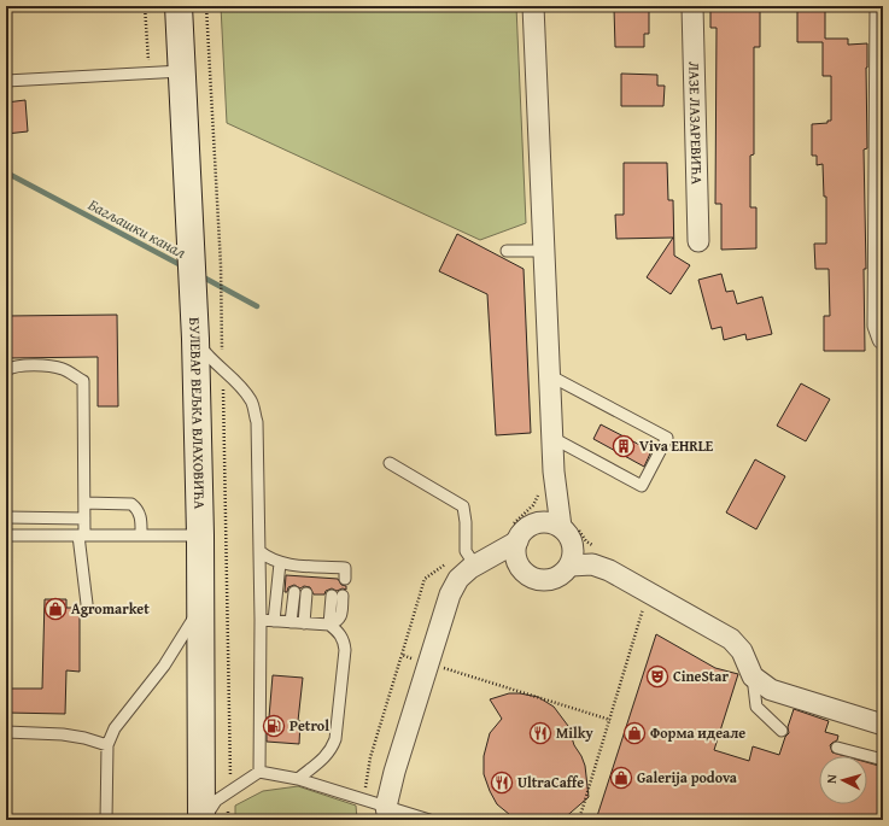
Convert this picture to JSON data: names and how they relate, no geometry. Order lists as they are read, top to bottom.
{
  "streets": {
    "main road": ["БУЛЕВАР ВЕЉКА ВЛАХОВИЋА"],
    "street": ["ЛАЗЕ ЛАЗАРЕВИЋА"]
  },
  "water": ["Багљашки канал"],
  "places": {
    "building": ["Viva EHRLE"],
    "shop": ["Agromarket", "Форма идеале", "Galerija podova"],
    "theatre": ["CineStar"],
    "fuel station": ["Petrol"],
    "restaurant": ["Milky", "UltraCaffe"]
  },
  "north": "left"
}
